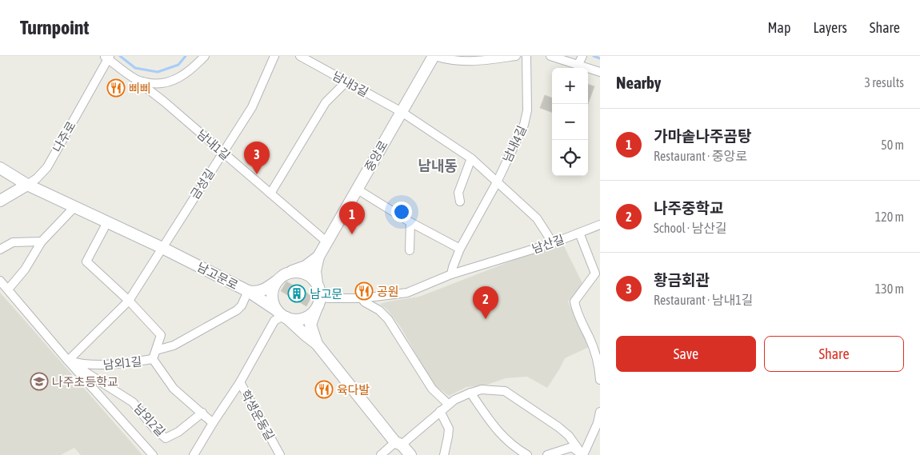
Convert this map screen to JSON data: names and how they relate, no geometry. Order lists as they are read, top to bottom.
{
  "streets": {
    "street": [
      "남내3길",
      "나주로",
      "남내4길",
      "남내1길",
      "중앙로",
      "금성길",
      "남산길",
      "남고문로",
      "남외1길",
      "학생운동길",
      "남외2길"
    ]
  },
  "crossings": [
    ["남내3길", "중앙로"],
    ["나주로", "남내1길"],
    ["나주로", "남고문로"],
    ["남내4길", "남산길"],
    ["남내1길", "중앙로"],
    ["남내1길", "금성길"],
    ["금성길", "남고문로"],
    ["남산길", "학생운동길"],
    ["남고문로", "남외1길"],
    ["남외1길", "남외2길"]
  ],
  "districts": ["남내동"],
  "places": {
    "restaurant": ["삐삐", "공원", "육다발"],
    "building": ["남고문"],
    "school or university": ["나주초등학교"]
  },
  "page": {
    "header": "Turnpoint",
    "nav": ["Map", "Layers", "Share"],
    "heading": ["Nearby", "3 results"],
    "map_buttons": ["+", "−"],
    "list": [
      {
        "mark": "1",
        "name": "가마솥나주곰탕",
        "note": "Restaurant · 중앙로",
        "value": "50 m"
      },
      {
        "mark": "2",
        "name": "나주중학교",
        "note": "School · 남산길",
        "value": "120 m"
      },
      {
        "mark": "3",
        "name": "황금회관",
        "note": "Restaurant · 남내1길",
        "value": "130 m"
      }
    ],
    "pins": ["3", "1", "2"],
    "buttons": ["Save", "Share"]
  }
}
